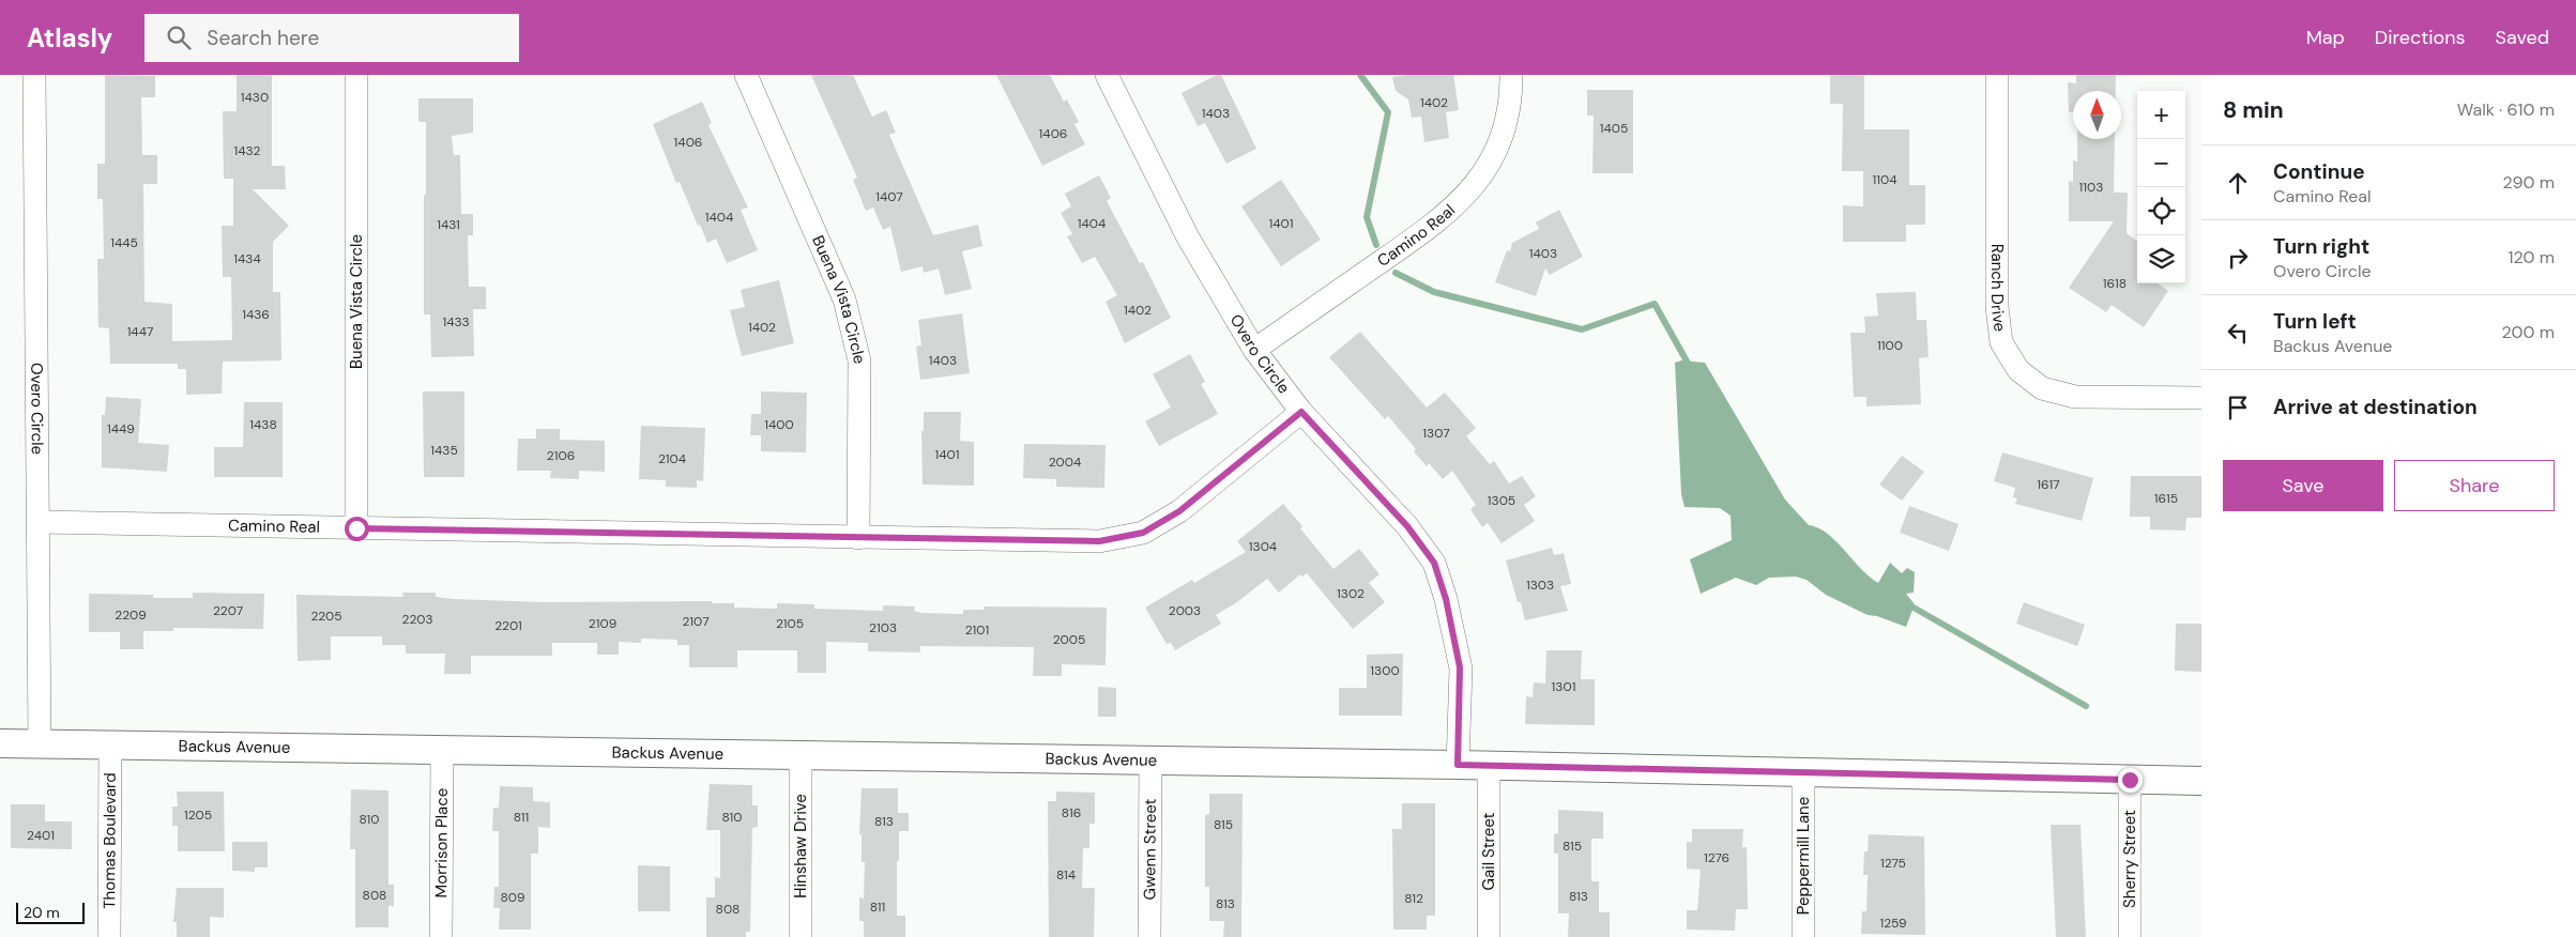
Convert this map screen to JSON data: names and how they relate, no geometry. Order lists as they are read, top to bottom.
{
  "streets": {
    "street": [
      "Camino Real",
      "Ranch Drive",
      "Buena Vista Circle",
      "Overo Circle",
      "Backus Avenue",
      "Thomas Boulevard",
      "Morrison Place",
      "Hinshaw Drive",
      "Gwenn Street",
      "Gail Street",
      "Peppermill Lane",
      "Sherry Street"
    ]
  },
  "crossings": [
    ["Camino Real", "Buena Vista Circle"],
    ["Camino Real", "Overo Circle"],
    ["Overo Circle", "Backus Avenue"],
    ["Backus Avenue", "Thomas Boulevard"],
    ["Backus Avenue", "Morrison Place"],
    ["Backus Avenue", "Hinshaw Drive"],
    ["Backus Avenue", "Gwenn Street"],
    ["Backus Avenue", "Gail Street"],
    ["Backus Avenue", "Peppermill Lane"],
    ["Backus Avenue", "Sherry Street"]
  ],
  "house_numbers": [
    "1430",
    "1402",
    "1403",
    "1405",
    "1406",
    "1406",
    "1432",
    "1104",
    "1103",
    "1407",
    "1404",
    "1404",
    "1401",
    "1431",
    "1445",
    "1403",
    "1434",
    "1618",
    "1402",
    "1436",
    "1433",
    "1402",
    "1447",
    "1100",
    "1403",
    "1438",
    "1400",
    "1449",
    "1307",
    "1435",
    "1401",
    "2106",
    "2104",
    "2004",
    "1617",
    "1615",
    "1305",
    "1304",
    "1303",
    "1302",
    "2207",
    "2003",
    "2209",
    "2205",
    "2203",
    "2107",
    "2109",
    "2105",
    "2201",
    "2103",
    "2101",
    "2005",
    "1300",
    "1301",
    "816",
    "1205",
    "811",
    "810",
    "810",
    "813",
    "815",
    "2401",
    "815",
    "1276",
    "1275",
    "814",
    "808",
    "813",
    "809",
    "812",
    "813",
    "811",
    "808",
    "1259"
  ],
  "scale_bar": "20 m",
  "north": "top",
  "page": {
    "header": "Atlasly",
    "search": "Search here",
    "nav": ["Map", "Directions", "Saved"],
    "heading": ["8 min", "Walk · 610 m"],
    "map_buttons": ["+", "−"],
    "list": [
      ["Continue", "Camino Real", "290 m"],
      ["Turn right", "Overo Circle", "120 m"],
      ["Turn left", "Backus Avenue", "200 m"],
      "Arrive at destination"
    ],
    "buttons": ["Save", "Share"],
    "scale": "20 m"
  }
}
